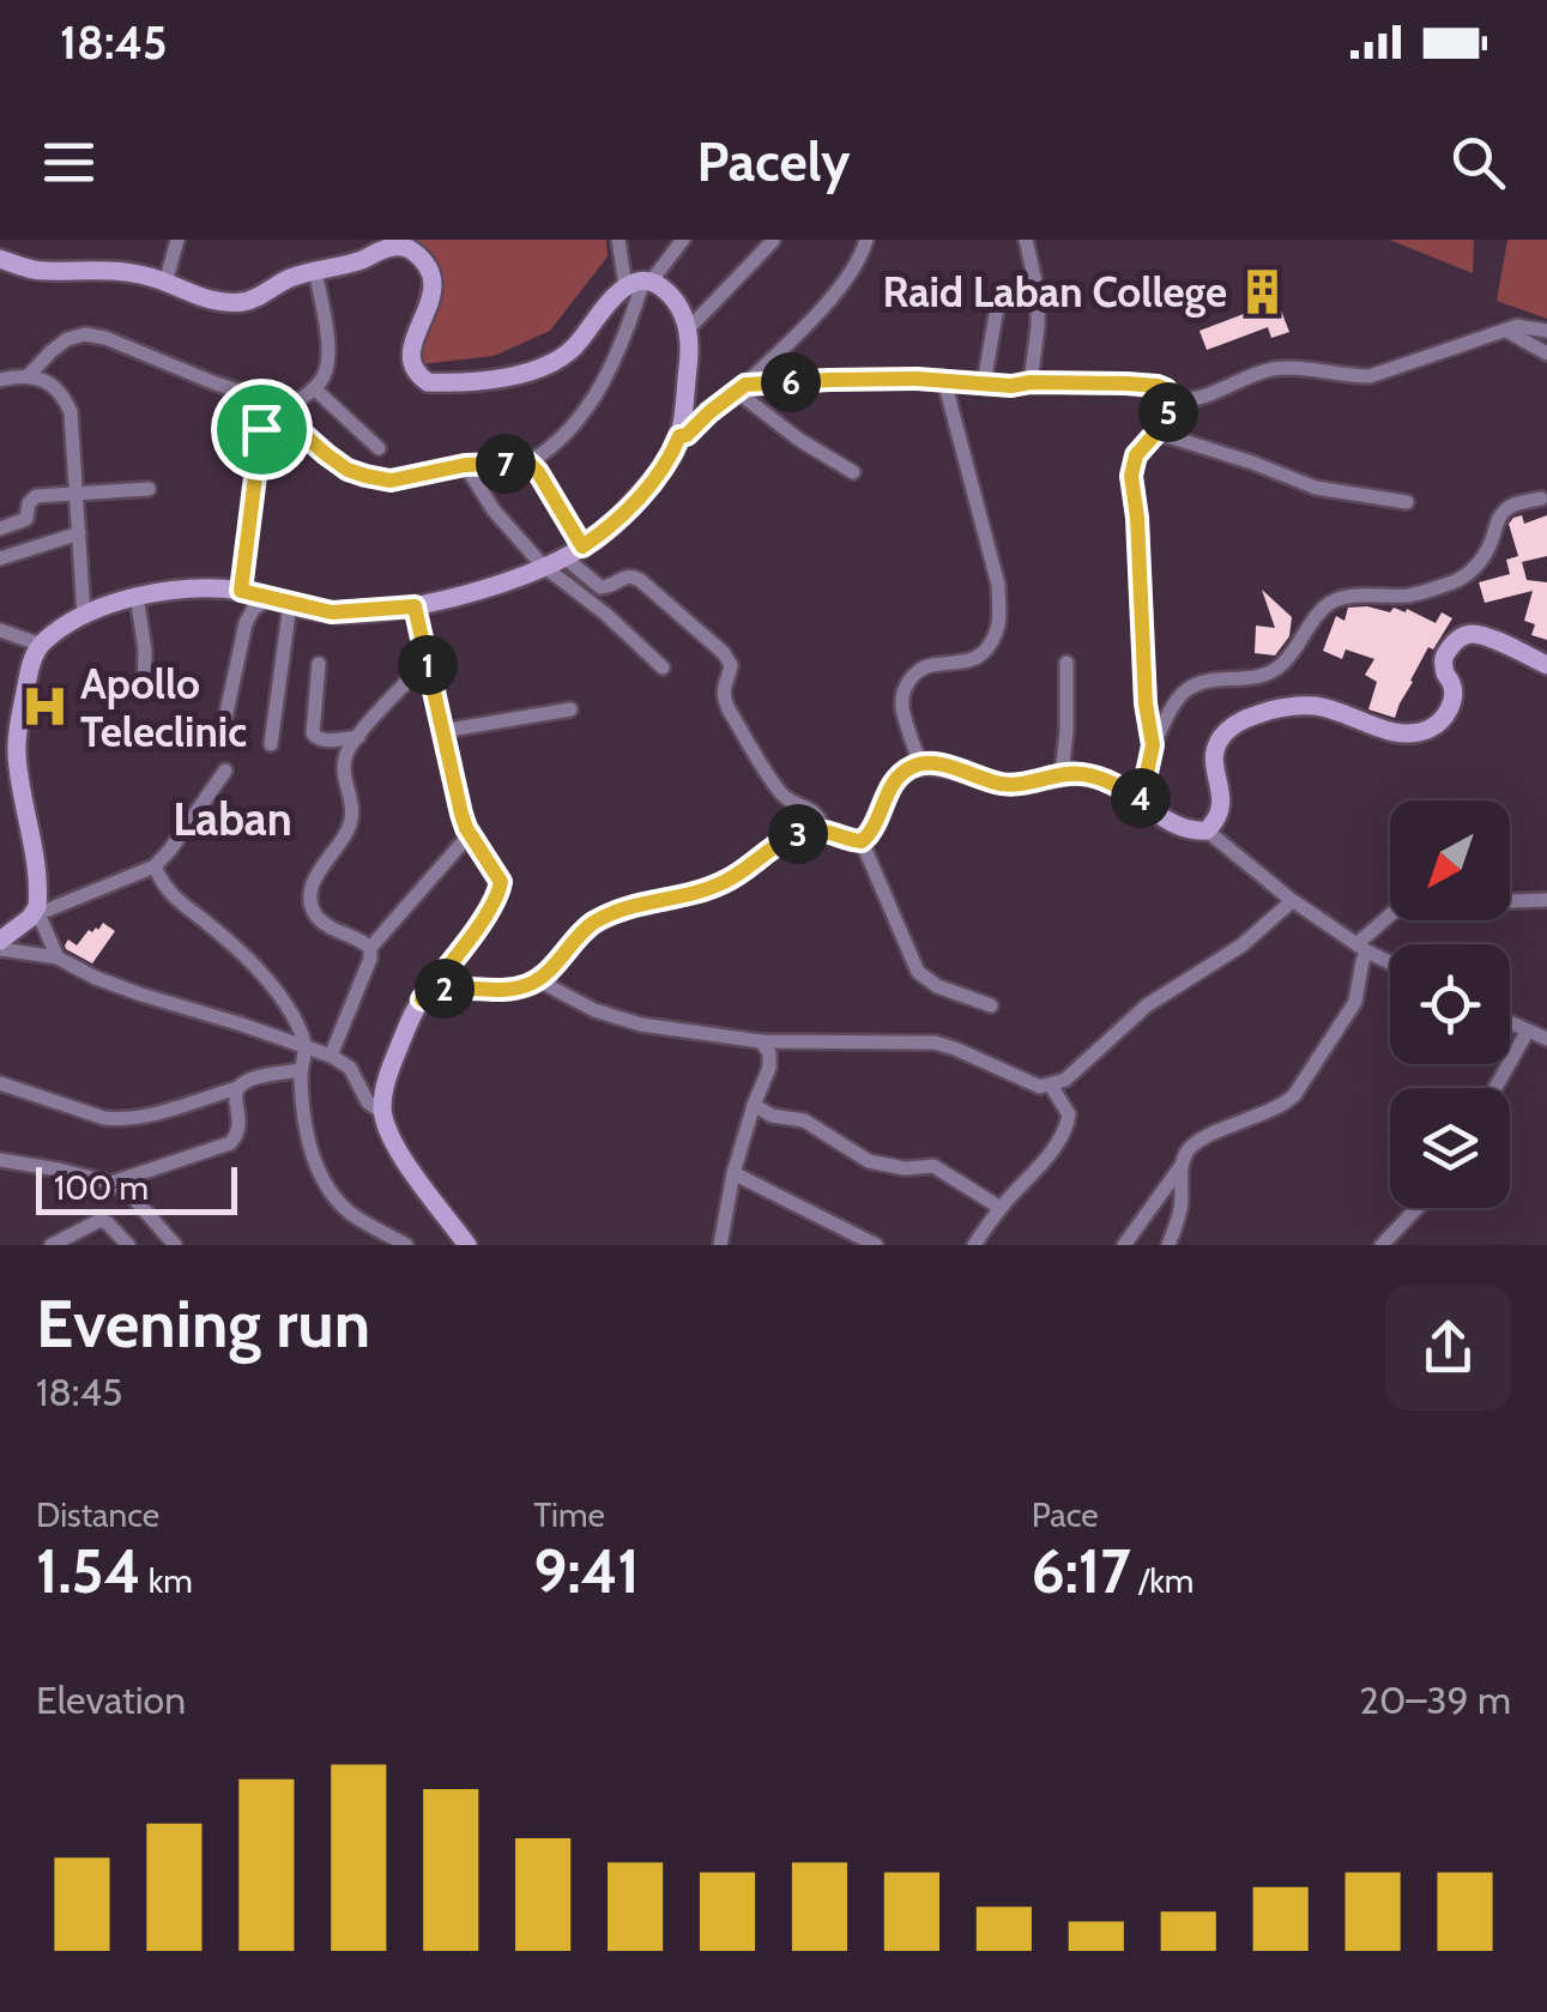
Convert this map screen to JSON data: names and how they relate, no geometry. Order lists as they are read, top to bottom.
{
  "districts": ["Laban"],
  "places": {
    "building": ["Raid Laban College"],
    "hospital": ["Apollo Teleclinic"]
  },
  "scale_bar": "100 m",
  "north": "bottom left",
  "page": {
    "status": "18:45",
    "header": "Pacely",
    "pins": [
      "6",
      "5",
      "7",
      "1",
      "4",
      "3",
      "2"
    ],
    "scale": "100 m",
    "heading": ["Evening run", "18:45"],
    "stats": [
      ["Distance", "1.54 km"],
      ["Time", "9:41"],
      ["Pace", "6:17 /km"]
    ],
    "chart": ["Elevation", "20–39 m"]
  }
}
